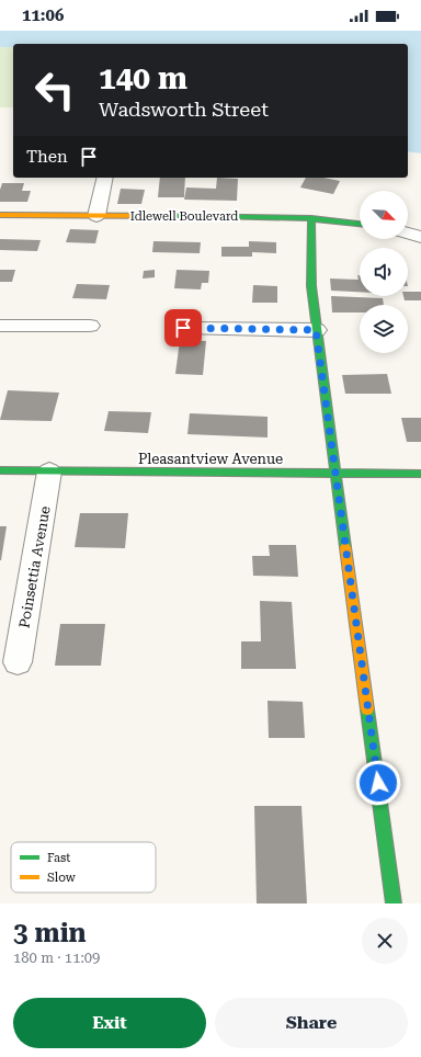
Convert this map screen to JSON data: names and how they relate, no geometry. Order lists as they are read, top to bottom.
{
  "streets": {
    "street": ["Idlewell Boulevard", "Pleasantview Avenue", "Poinsettia Avenue"]
  },
  "crossings": [
    ["Pleasantview Avenue", "Poinsettia Avenue"]
  ],
  "legend": ["Fast", "Slow"],
  "north": "bottom right",
  "page": {
    "status": "11:06",
    "turn": ["140 m", "Wadsworth Street"],
    "then": "Then",
    "heading": ["3 min", "180 m · 11:09"],
    "buttons": ["Exit", "Share"]
  }
}
